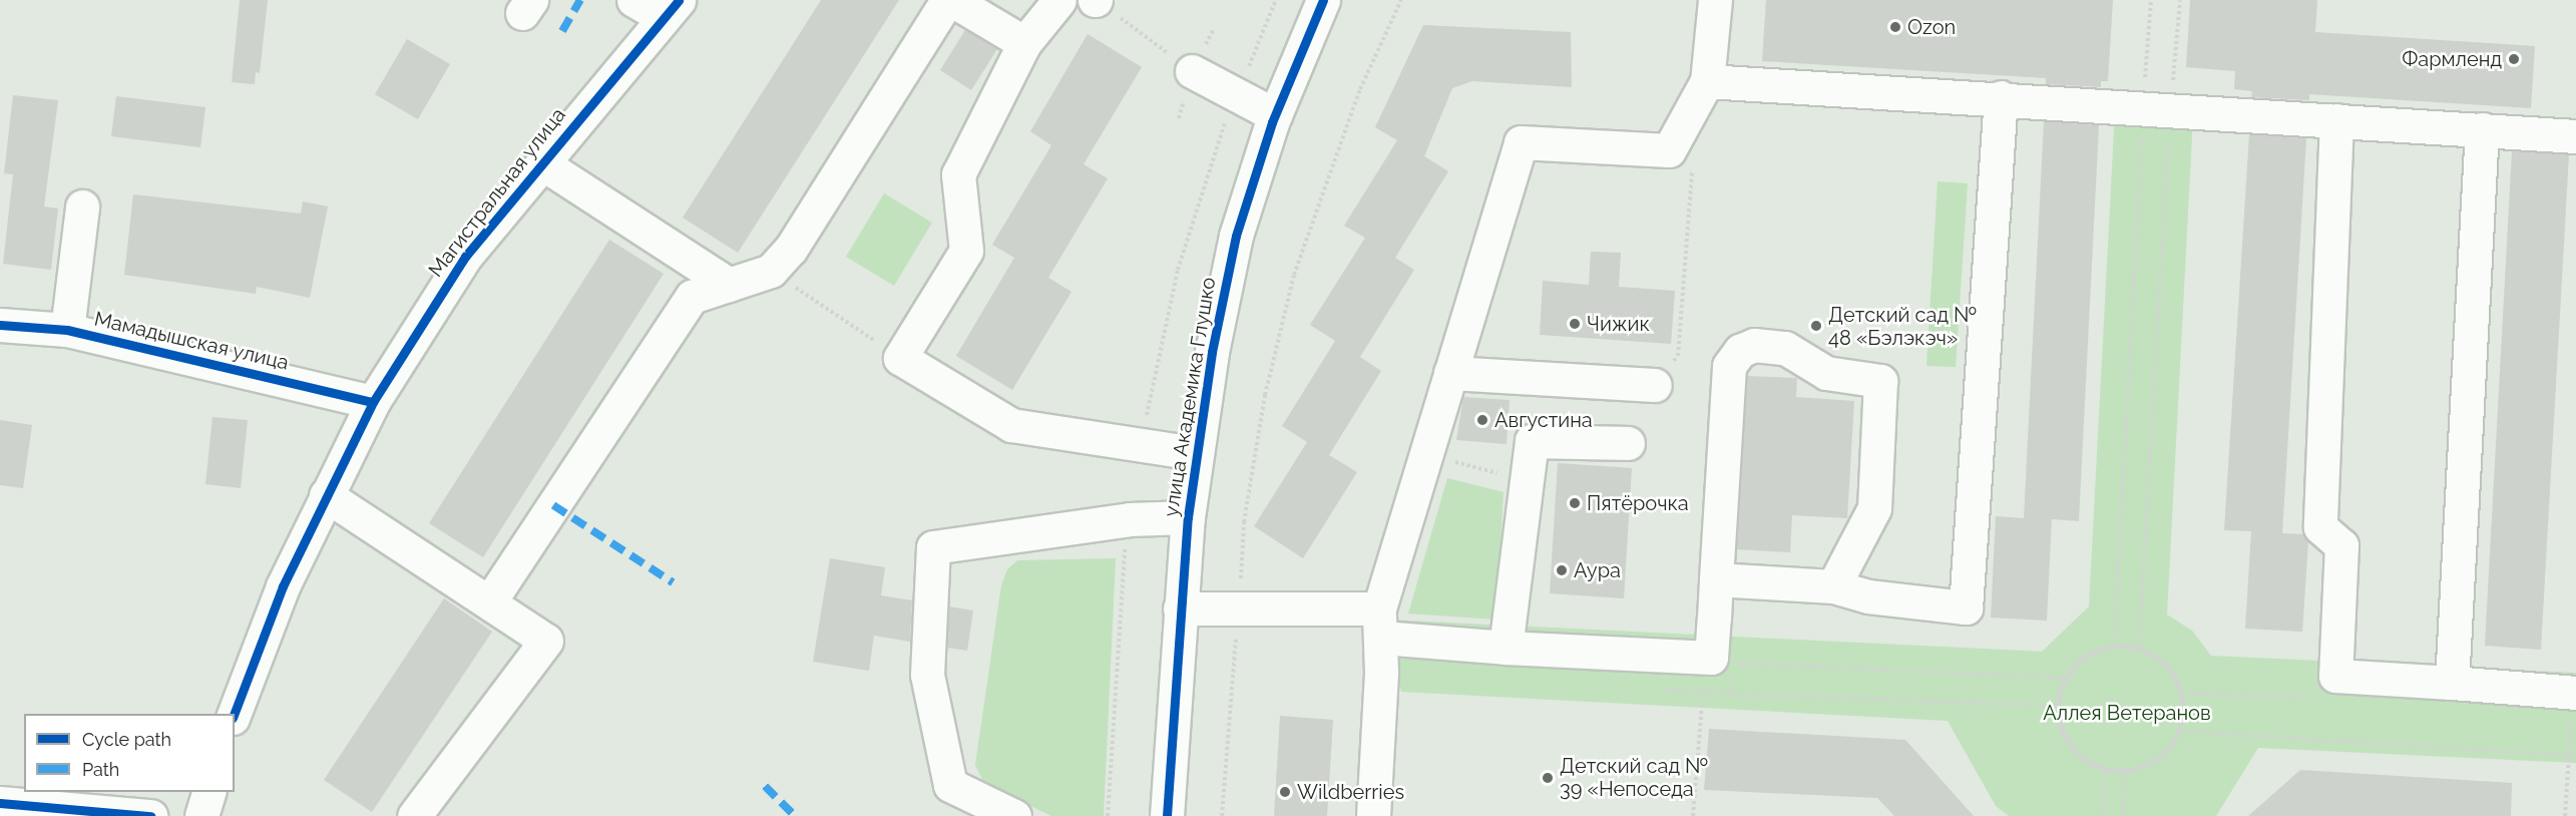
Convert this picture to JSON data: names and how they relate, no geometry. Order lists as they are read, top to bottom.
{
  "streets": {
    "street": ["Магистральная улица", "Мамадышская улица", "улица Академика Глушко"]
  },
  "crossings": [
    ["Магистральная улица", "Мамадышская улица"]
  ],
  "parks": ["Аллея Ветеранов"],
  "places": [
    "Ozon",
    "Фармленд",
    "Чижик",
    "Детский сад № 48 «Бэлэкэч»",
    "Августина",
    "Пятёрочка",
    "Аура",
    "Детский сад № 39 «Непоседа",
    "Wildberries"
  ],
  "legend": ["Cycle path", "Path"]
}
